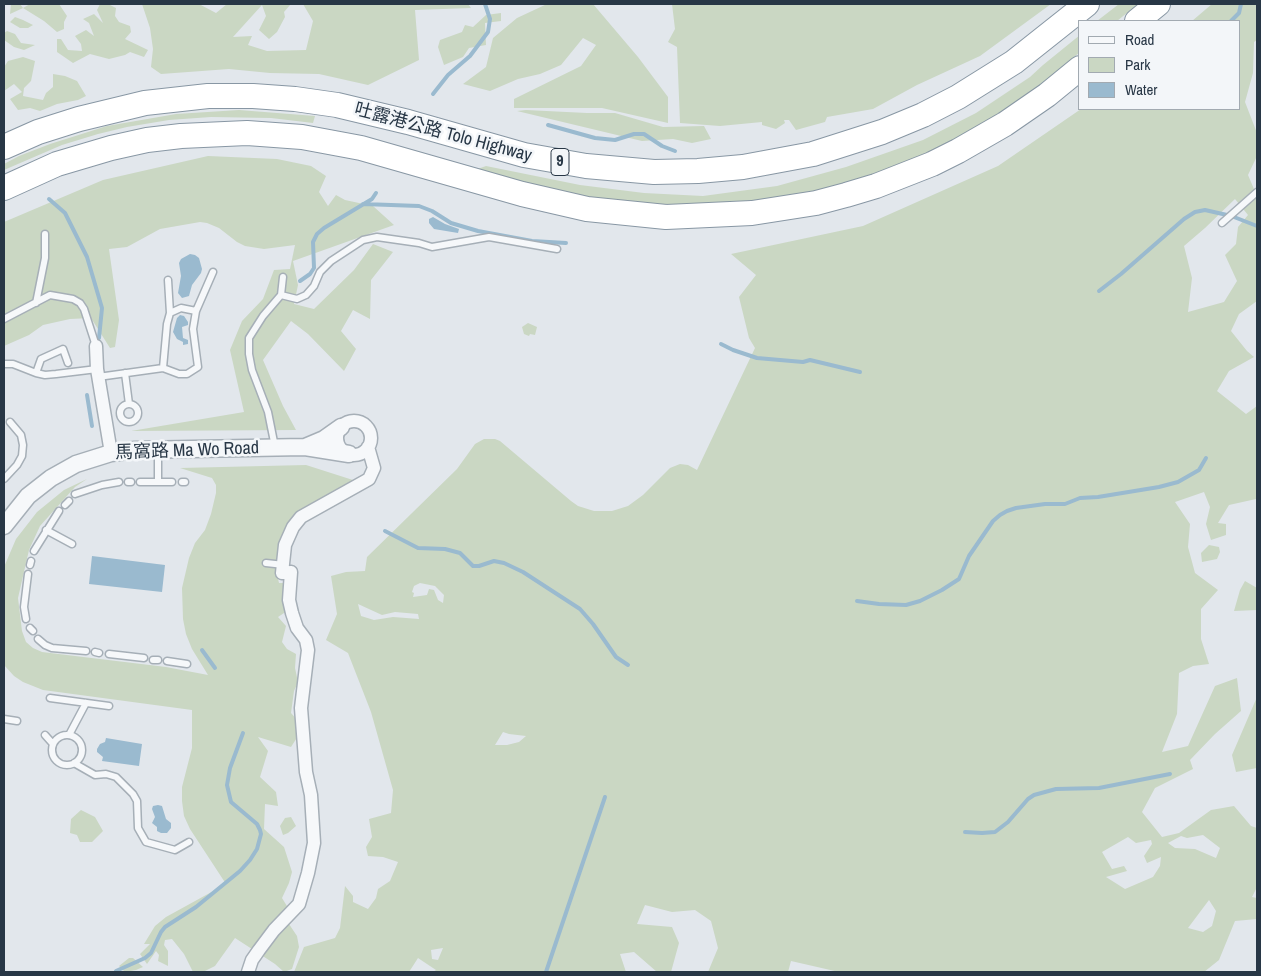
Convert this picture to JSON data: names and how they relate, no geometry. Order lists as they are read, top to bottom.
{
  "streets": {
    "highway": ["吐露港公路 Tolo Highway", "9"],
    "street": ["馬窩路 Ma Wo Road"]
  },
  "legend": ["Road", "Park", "Water"]
}
